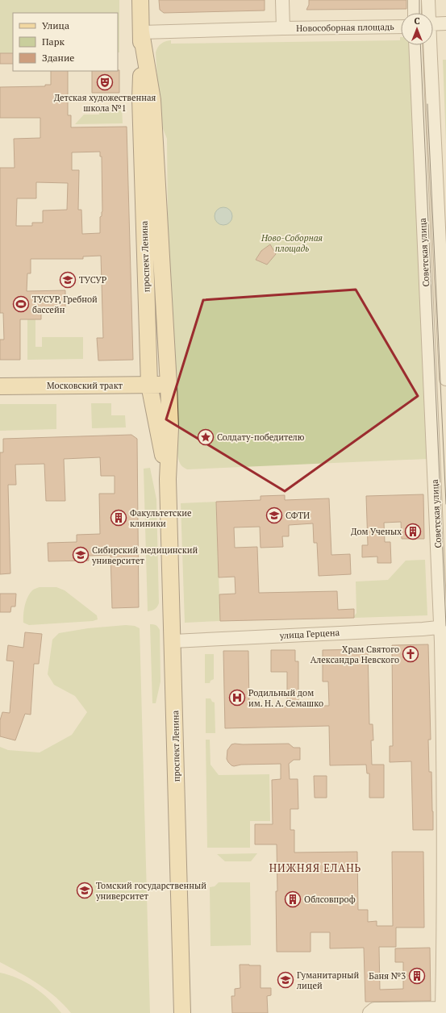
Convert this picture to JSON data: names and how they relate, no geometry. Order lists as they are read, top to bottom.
{
  "streets": {
    "main road": ["проспект Ленина", "Московский тракт"],
    "street": ["Новособорная площадь", "Советская улица", "улица Герцена"]
  },
  "crossings": [
    ["Советская улица", "улица Герцена"],
    ["проспект Ленина", "Московский тракт"],
    ["проспект Ленина", "улица Герцена"]
  ],
  "districts": ["НИЖНЯЯ ЕЛАНЬ"],
  "parks": ["Ново-Соборная площадь"],
  "places": {
    "theatre": ["Детская художественная школа №1"],
    "school or university": [
      "ТУСУР",
      "СФТИ",
      "Сибирский медицинский университет",
      "Томский государственный университет",
      "Гуманитарный лицей"
    ],
    "sports": ["ТУСУР, Гребной бассейн"],
    "place": ["Солдату-победителю"],
    "building": [
      "Факультетские клиники",
      "Дом Ученых",
      "Облсовпроф",
      "Баня №3"
    ],
    "church": ["Храм Святого Александра Невского"],
    "hospital": ["Родильный дом им. Н. А. Семашко"]
  },
  "legend": ["Улица", "Парк", "Здание"],
  "north": "top"
}
